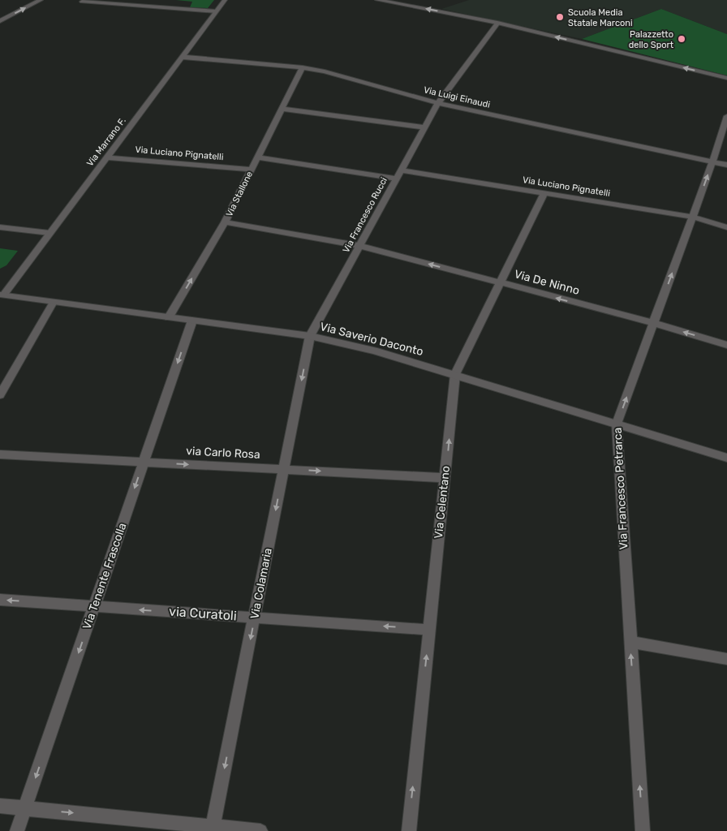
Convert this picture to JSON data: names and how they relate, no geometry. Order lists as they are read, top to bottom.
{
  "streets": {
    "street": [
      "Via Luigi Einaudi",
      "Via Marrano F.",
      "Via Luciano Pignatelli",
      "Via Stallone",
      "Via Francesco Rucci",
      "Via De Ninno",
      "Via Saverio Daconto",
      "via Carlo Rosa",
      "Via Francesco Petrarca",
      "Via Celentano",
      "Via Tenente Frascolla",
      "Via Colamaria",
      "via Curatoli"
    ]
  },
  "crossings": [
    ["Via Luigi Einaudi", "Via Marrano F."],
    ["Via Luigi Einaudi", "Via Stallone"],
    ["Via Luigi Einaudi", "Via Francesco Rucci"],
    ["Via Luigi Einaudi", "Via Francesco Petrarca"],
    ["Via Marrano F.", "Via Luciano Pignatelli"],
    ["Via Marrano F.", "Via Saverio Daconto"],
    ["Via Luciano Pignatelli", "Via Stallone"],
    ["Via Luciano Pignatelli", "Via Francesco Rucci"],
    ["Via Luciano Pignatelli", "Via Francesco Petrarca"],
    ["Via Luciano Pignatelli", "Via Celentano"],
    ["Via Stallone", "Via De Ninno"],
    ["Via Stallone", "Via Saverio Daconto"],
    ["Via Francesco Rucci", "Via De Ninno"],
    ["Via Francesco Rucci", "Via Saverio Daconto"],
    ["Via Francesco Rucci", "Via Colamaria"],
    ["Via De Ninno", "Via Francesco Petrarca"],
    ["Via De Ninno", "Via Celentano"],
    ["Via Saverio Daconto", "Via Francesco Petrarca"],
    ["Via Saverio Daconto", "Via Celentano"],
    ["Via Saverio Daconto", "Via Tenente Frascolla"],
    ["Via Saverio Daconto", "Via Colamaria"],
    ["via Carlo Rosa", "Via Celentano"],
    ["via Carlo Rosa", "Via Tenente Frascolla"],
    ["via Carlo Rosa", "Via Colamaria"],
    ["Via Celentano", "via Curatoli"],
    ["Via Tenente Frascolla", "via Curatoli"],
    ["Via Colamaria", "via Curatoli"]
  ],
  "one_way": [
    "Via Stallone",
    "Via De Ninno",
    "via Carlo Rosa",
    "Via Francesco Petrarca",
    "Via Celentano",
    "Via Tenente Frascolla",
    "Via Colamaria",
    "via Curatoli"
  ],
  "places": ["Scuola Media Statale Marconi", "Palazzetto dello Sport"]
}
